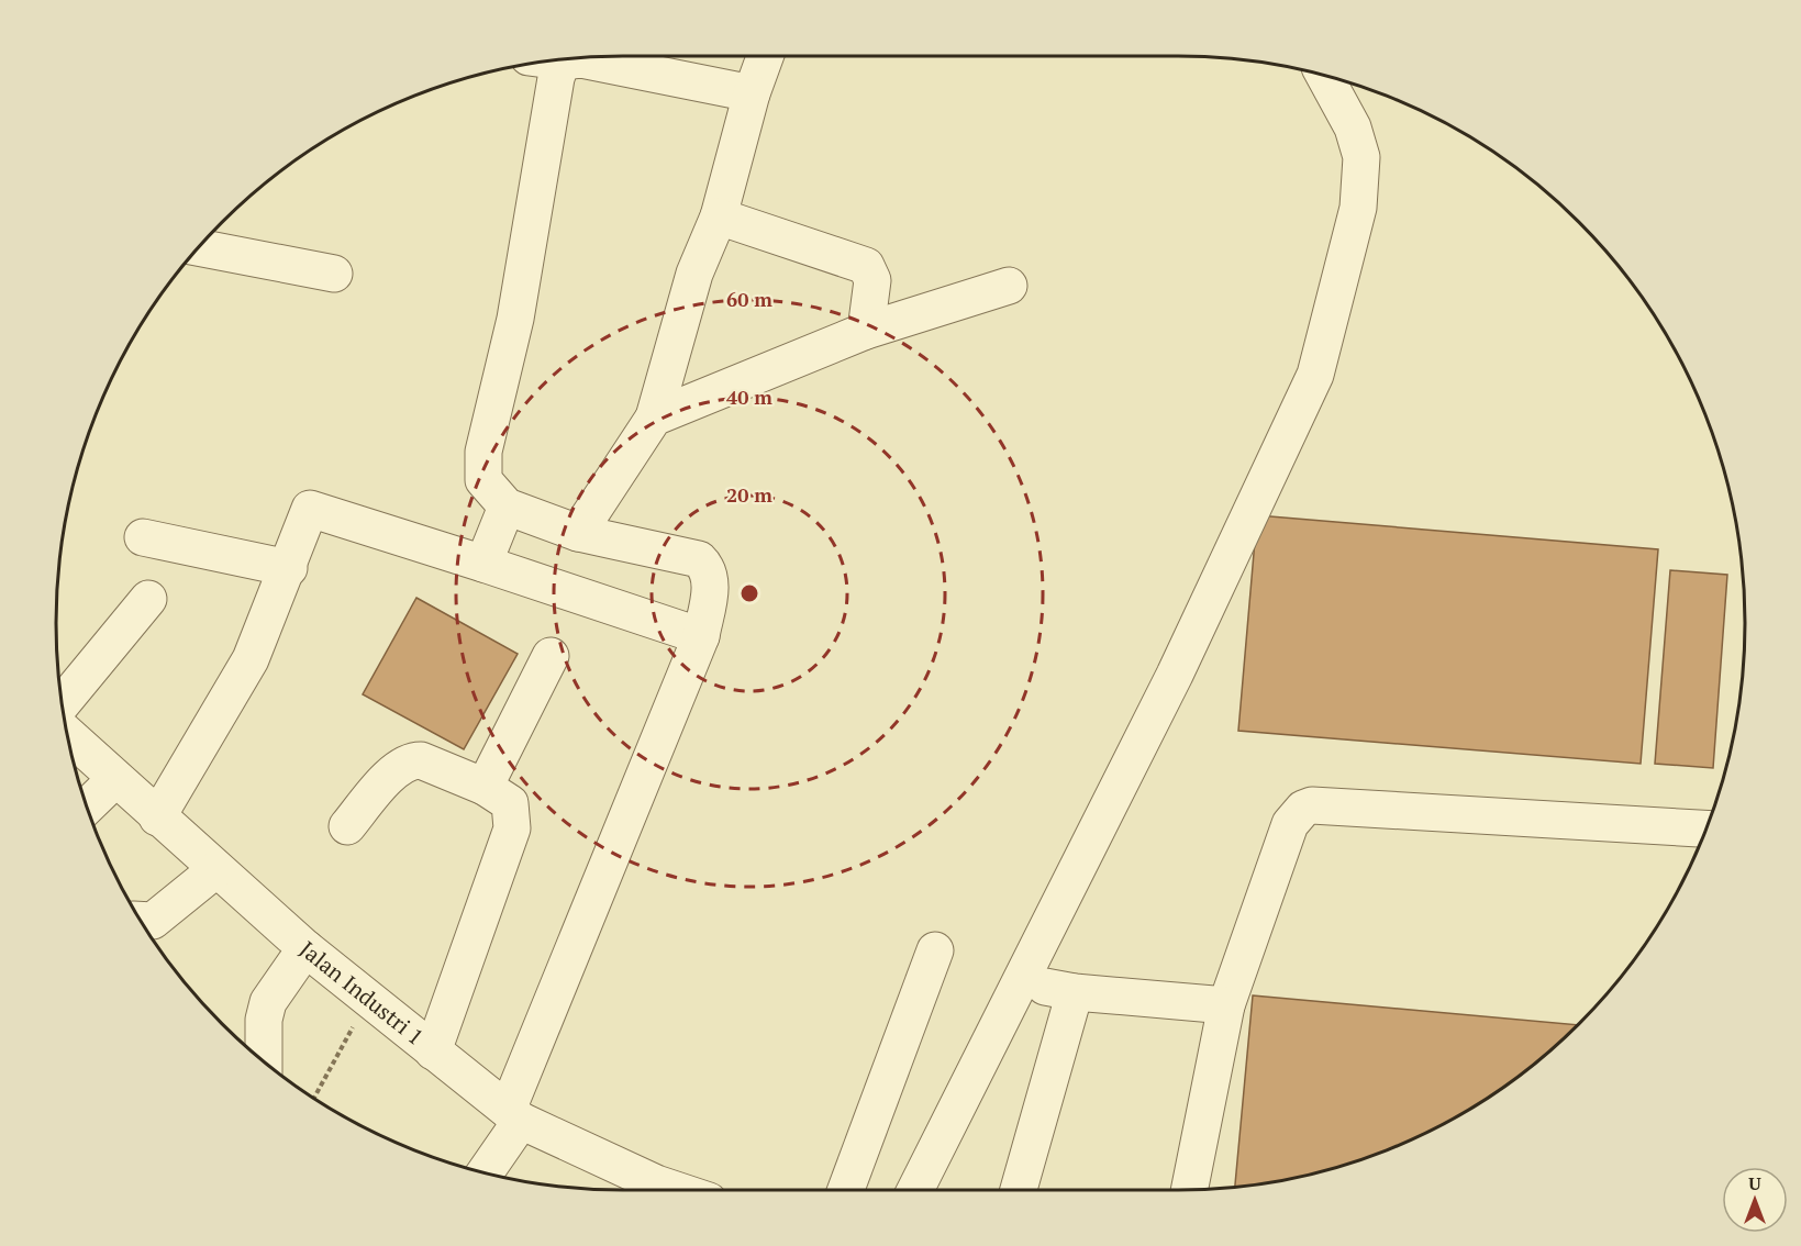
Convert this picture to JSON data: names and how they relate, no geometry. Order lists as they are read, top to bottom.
{
  "streets": {
    "street": ["Jalan Industri 1"]
  },
  "north": "top",
  "rings": ["60 m", "40 m", "20 m"]
}
